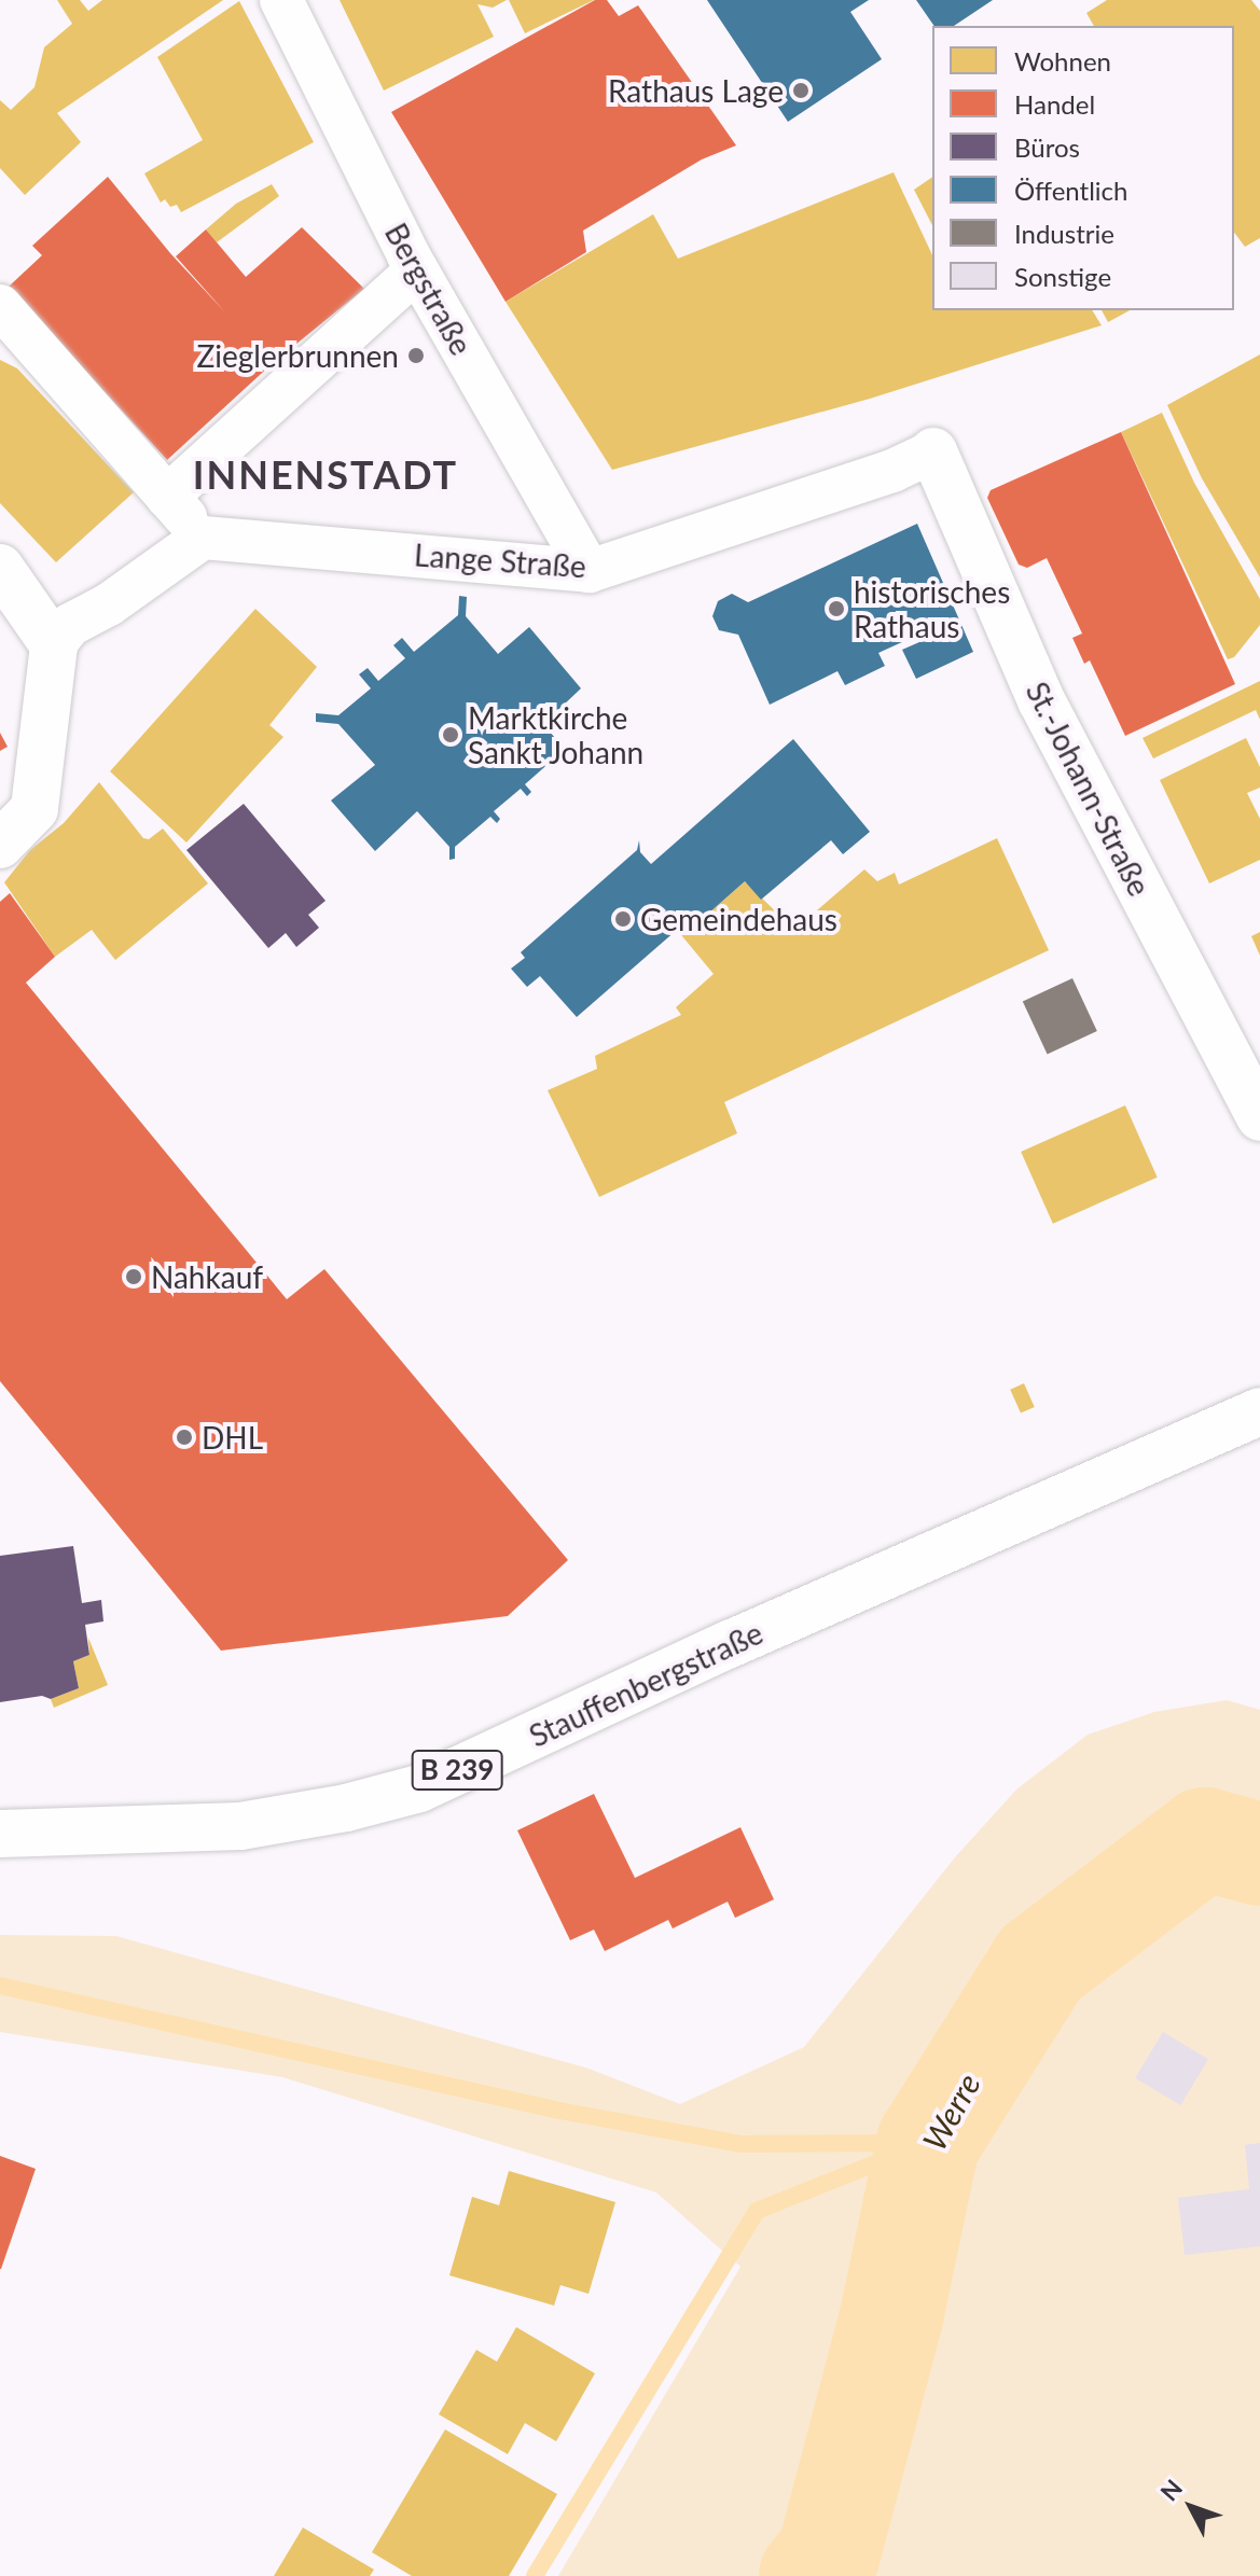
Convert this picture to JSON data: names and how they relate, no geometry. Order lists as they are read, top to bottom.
{
  "streets": {
    "main road": ["St.-Johann-Straße", "Stauffenbergstraße", "B 239"],
    "street": ["Bergstraße", "Lange Straße"]
  },
  "crossings": [
    ["Bergstraße", "Lange Straße"],
    ["Lange Straße", "St.-Johann-Straße"]
  ],
  "districts": ["INNENSTADT"],
  "water": ["Werre"],
  "places": [
    "Rathaus Lage",
    "Zieglerbrunnen",
    "historisches Rathaus",
    "Marktkirche Sankt Johann",
    "Gemeindehaus",
    "Nahkauf",
    "DHL"
  ],
  "legend": [
    "Wohnen",
    "Handel",
    "Büros",
    "Öffentlich",
    "Industrie",
    "Sonstige"
  ],
  "north": "top left"
}
